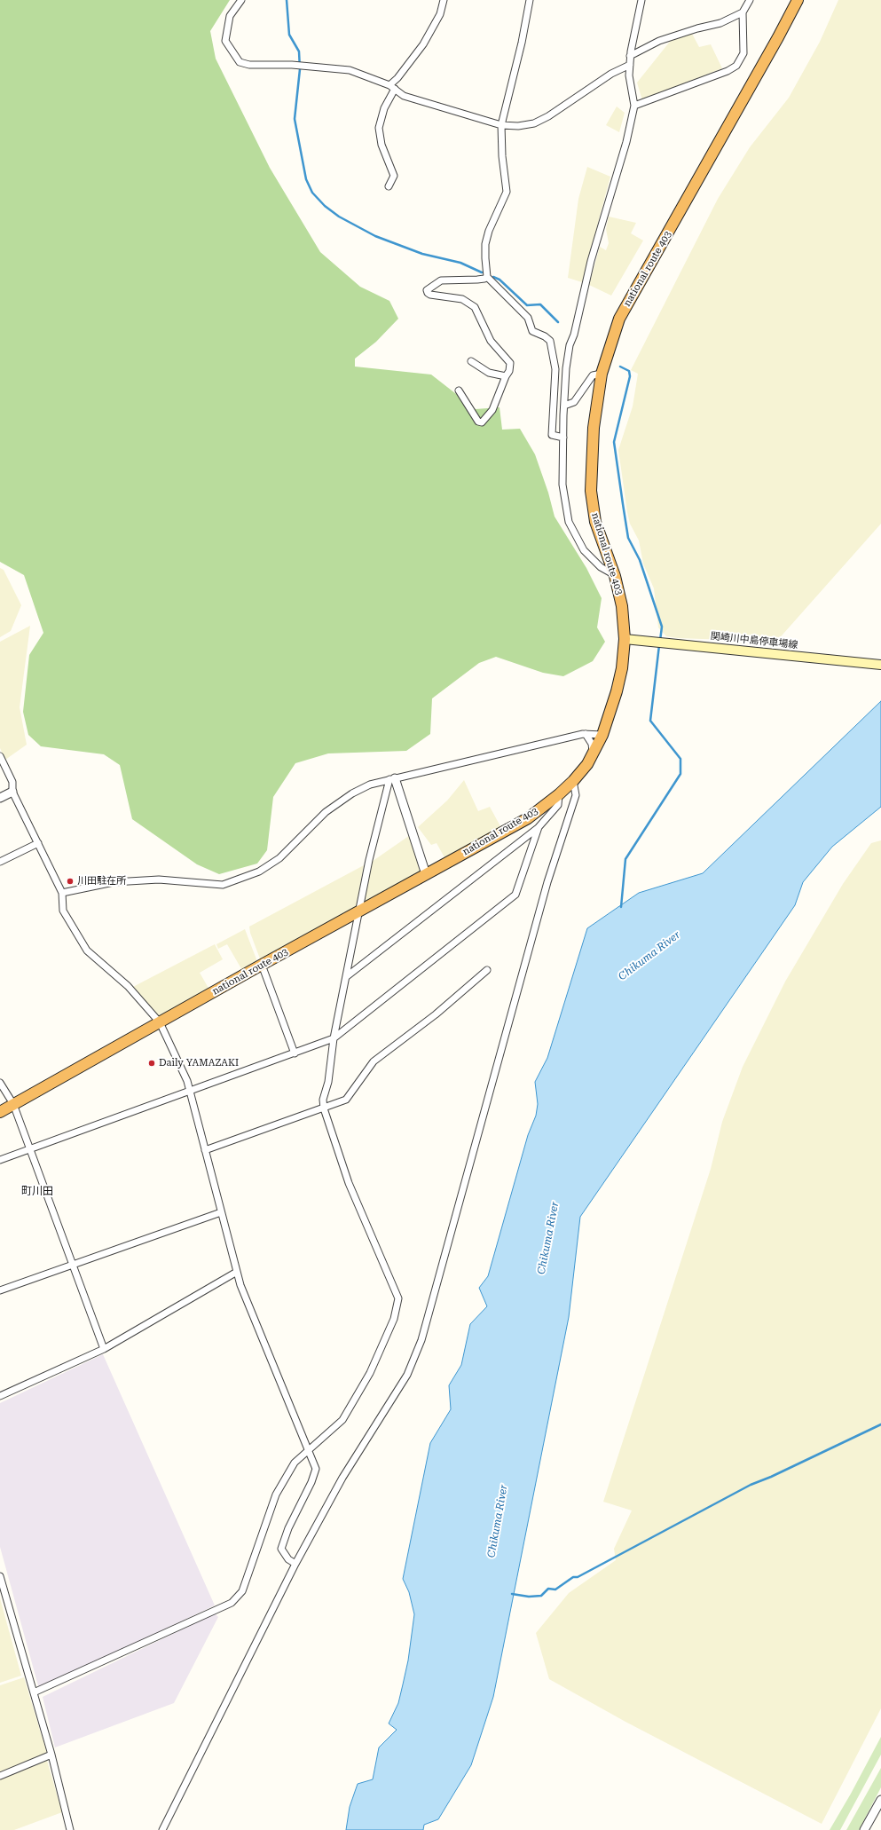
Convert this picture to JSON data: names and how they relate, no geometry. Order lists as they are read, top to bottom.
{
  "streets": {
    "highway": ["national route 403"],
    "main road": ["関崎川中島停車場線"]
  },
  "crossings": [
    ["national route 403", "関崎川中島停車場線"]
  ],
  "districts": ["町川田"],
  "water": ["Chikuma River"],
  "places": ["川田駐在所", "Daily YAMAZAKI"]
}
